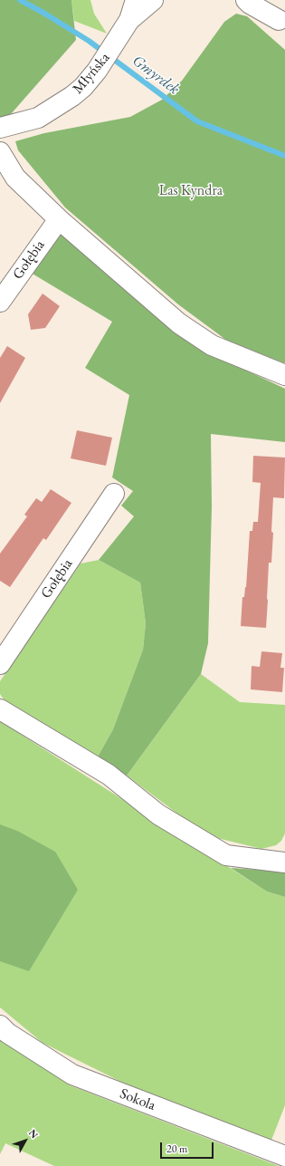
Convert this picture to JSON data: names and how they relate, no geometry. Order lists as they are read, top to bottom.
{
  "streets": {
    "street": ["Młyńska", "Gołębia", "Sokola"]
  },
  "water": ["Gmyrdek"],
  "parks": ["Las Kyndra"],
  "scale_bar": "20 m",
  "north": "top right"
}
